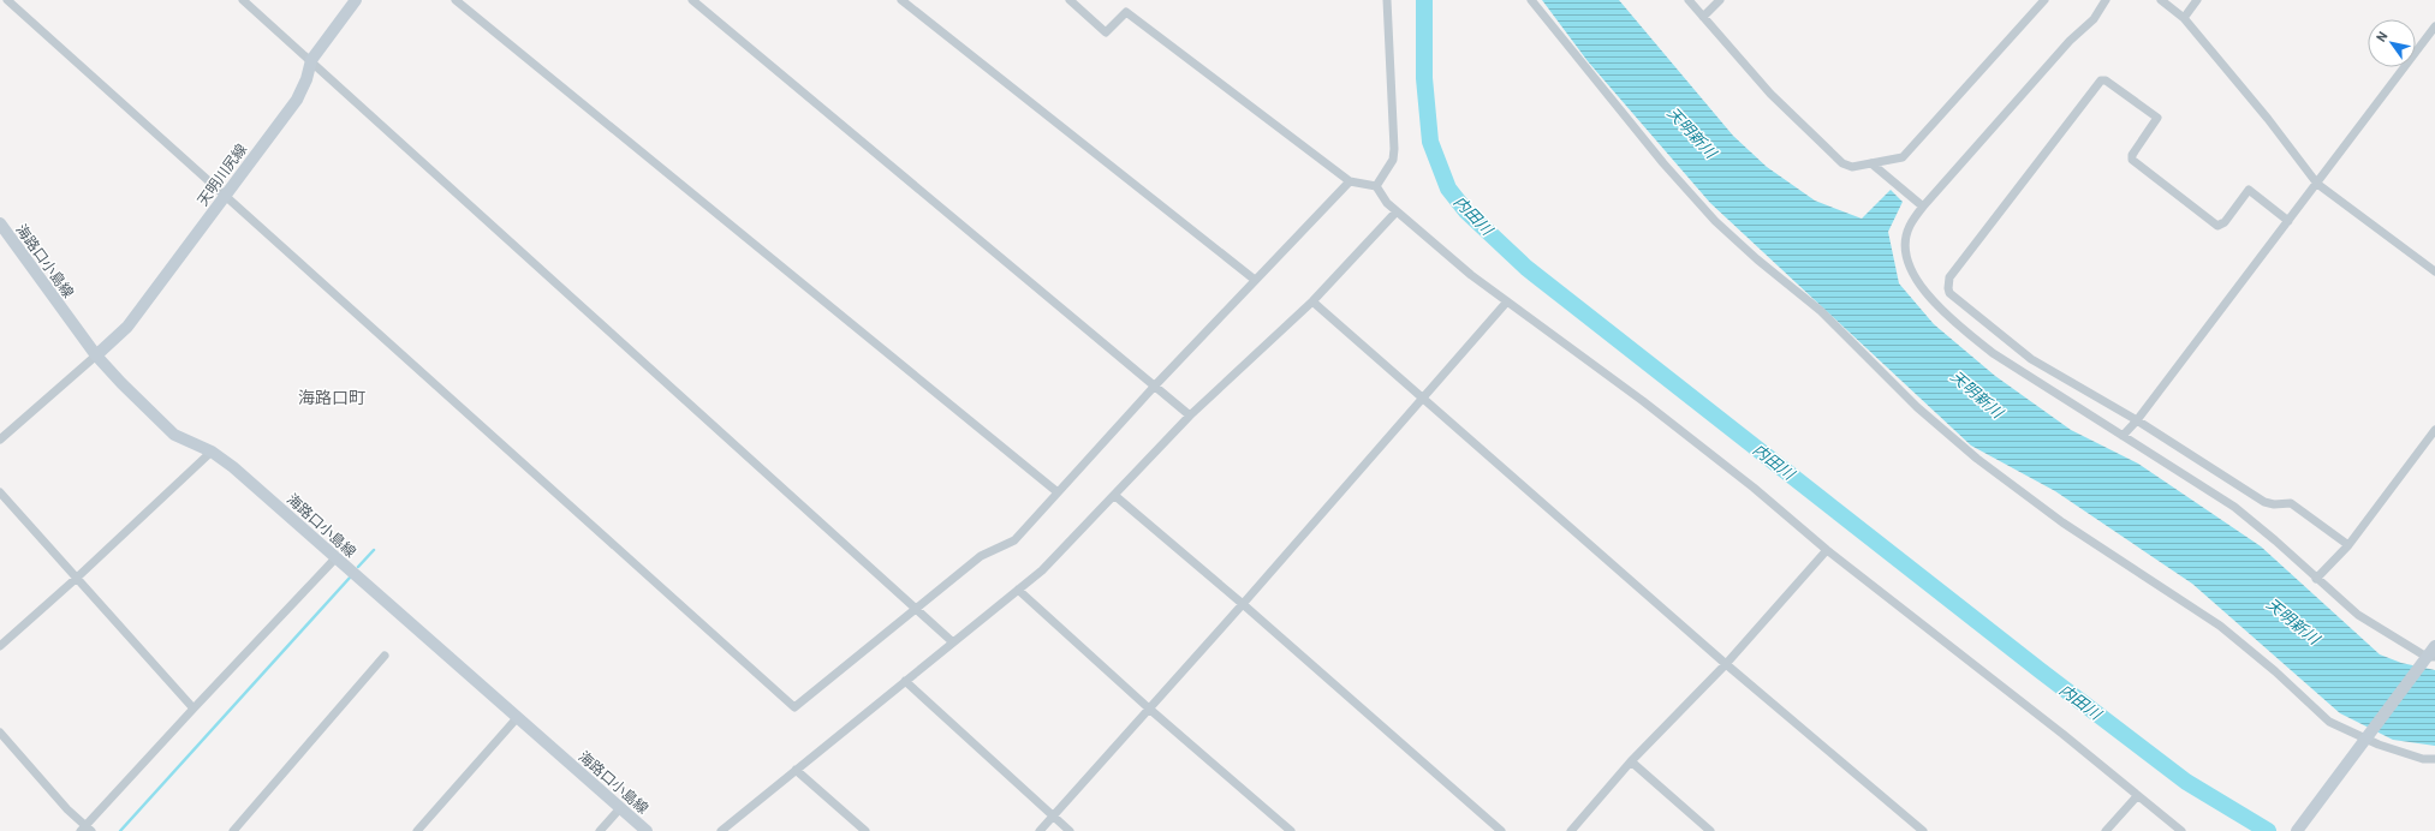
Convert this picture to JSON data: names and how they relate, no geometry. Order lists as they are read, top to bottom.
{
  "streets": {
    "main road": ["天明川尻線", "海路口小島線"]
  },
  "crossings": [
    ["天明川尻線", "海路口小島線"]
  ],
  "districts": ["海路口町"],
  "water": ["天明新川", "内田川"],
  "north": "top left"
}
